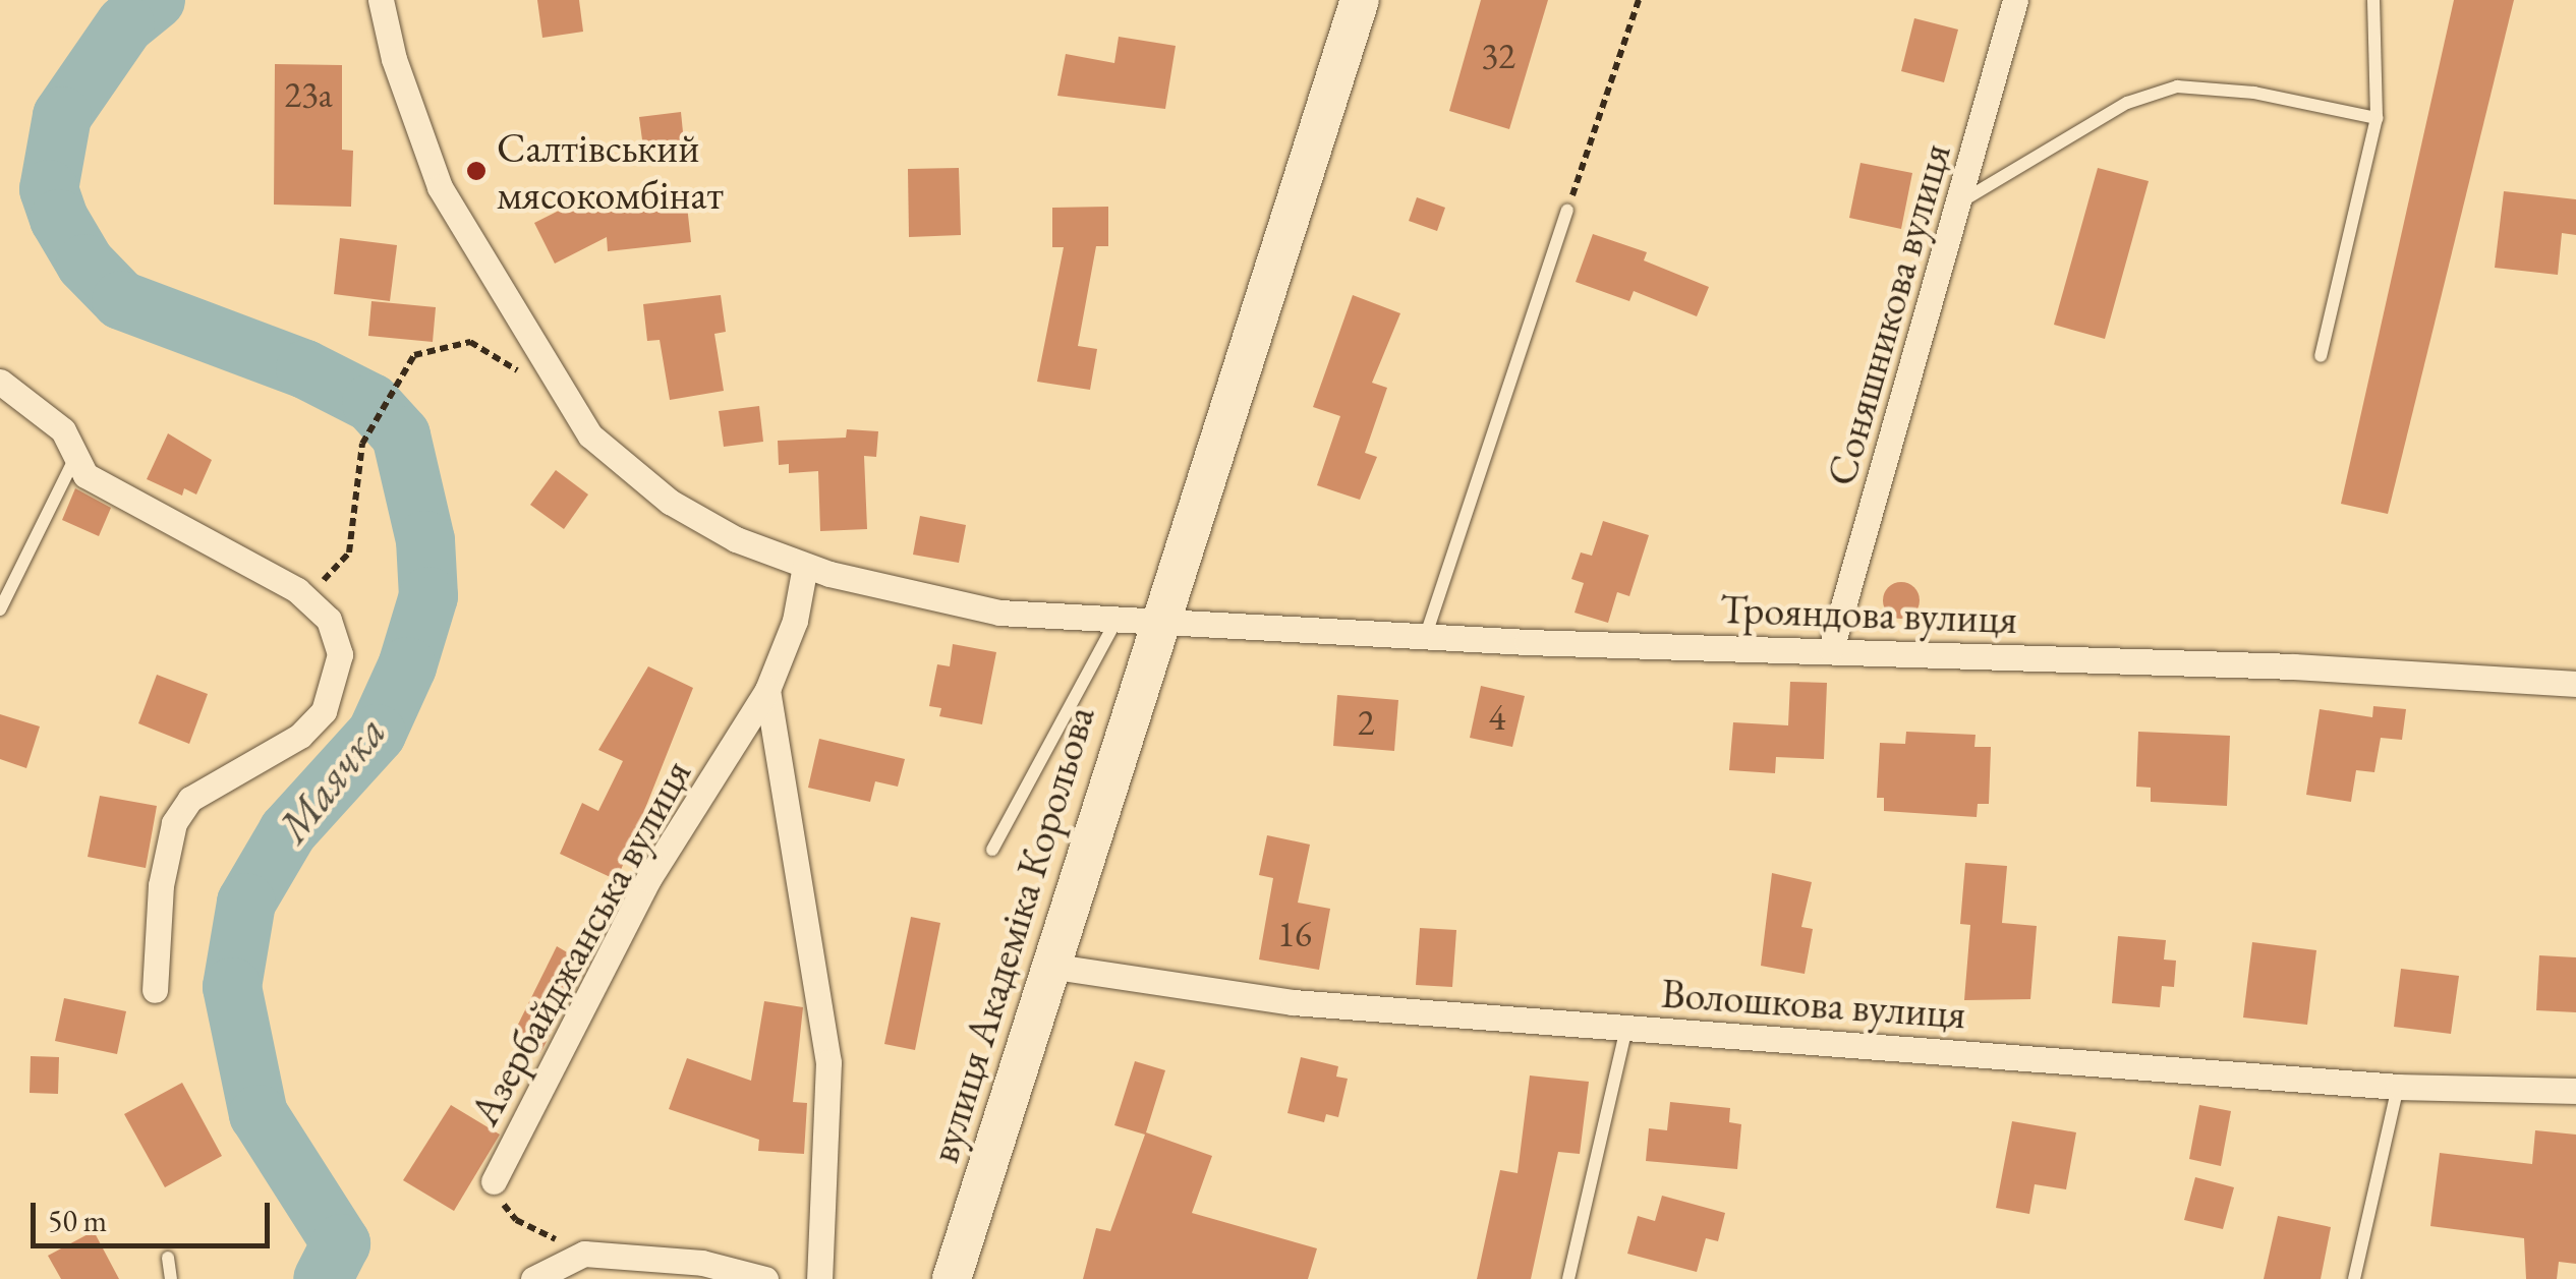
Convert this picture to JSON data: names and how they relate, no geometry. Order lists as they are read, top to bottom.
{
  "streets": {
    "main road": ["вулиця Академіка Корольова"],
    "street": [
      "Соняшникова вулиця",
      "Трояндова вулиця",
      "Азербайджанська вулиця",
      "Волошкова вулиця"
    ]
  },
  "crossings": [
    ["Соняшникова вулиця", "Трояндова вулиця"],
    ["Трояндова вулиця", "вулиця Академіка Корольова"],
    ["вулиця Академіка Корольова", "Волошкова вулиця"]
  ],
  "water": ["Маячка"],
  "places": ["Салтівський мясокомбінат"],
  "house_numbers": [
    "32",
    "23а",
    "4",
    "2",
    "16"
  ],
  "scale_bar": "50 m"
}
